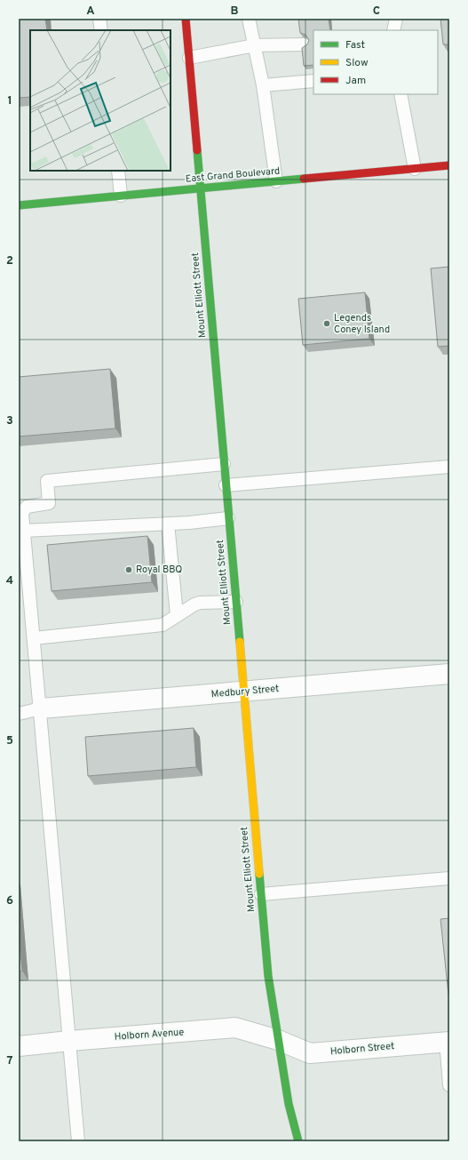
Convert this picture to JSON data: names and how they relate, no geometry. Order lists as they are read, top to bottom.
{
  "streets": {
    "main road": ["East Grand Boulevard", "Mount Elliott Street"],
    "street": ["Medbury Street", "Holborn Avenue", "Holborn Street"]
  },
  "crossings": [
    ["East Grand Boulevard", "Mount Elliott Street"],
    ["Mount Elliott Street", "Medbury Street"],
    ["Mount Elliott Street", "Holborn Avenue"],
    ["Mount Elliott Street", "Holborn Street"],
    ["Holborn Avenue", "Holborn Street"]
  ],
  "places": ["Legends Coney Island", "Royal BBQ"],
  "legend": ["Fast", "Slow", "Jam"],
  "grid": {
    "columns": ["A", "B", "C"],
    "rows": [
      "1",
      "2",
      "3",
      "4",
      "5",
      "6",
      "7"
    ]
  }
}
